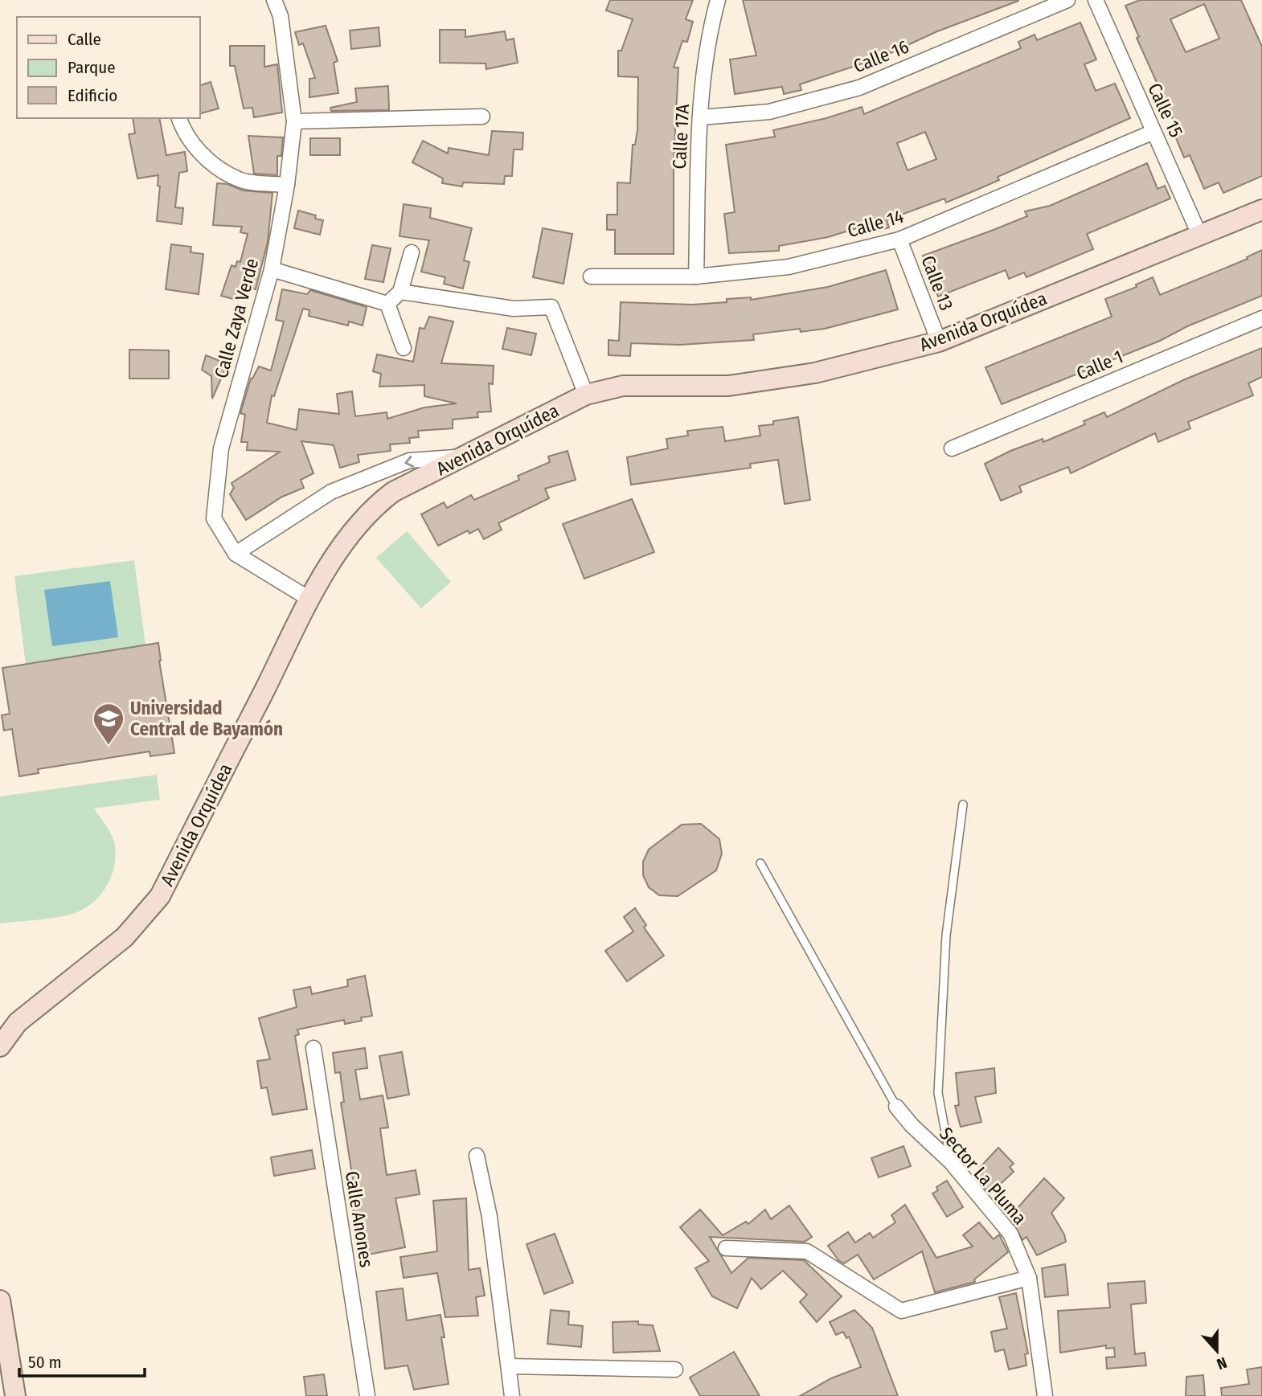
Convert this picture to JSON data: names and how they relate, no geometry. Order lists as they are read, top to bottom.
{
  "streets": {
    "street": [
      "Calle 16",
      "Calle 15",
      "Calle 17A",
      "Calle 14",
      "Calle 13",
      "Calle Zaya Verde",
      "Avenida Orquídea",
      "Calle 1",
      "Sector La Pluma",
      "Calle Anones"
    ]
  },
  "crossings": [
    ["Calle 16", "Calle 17A"],
    ["Calle 15", "Calle 14"],
    ["Calle 15", "Avenida Orquídea"],
    ["Calle 17A", "Calle 14"],
    ["Calle 14", "Calle 13"],
    ["Calle 13", "Avenida Orquídea"],
    ["Calle Zaya Verde", "Avenida Orquídea"]
  ],
  "places": {
    "school or university": ["Universidad Central de Bayamón"]
  },
  "legend": ["Calle", "Parque", "Edificio"],
  "scale_bar": "50 m",
  "north": "bottom"
}
